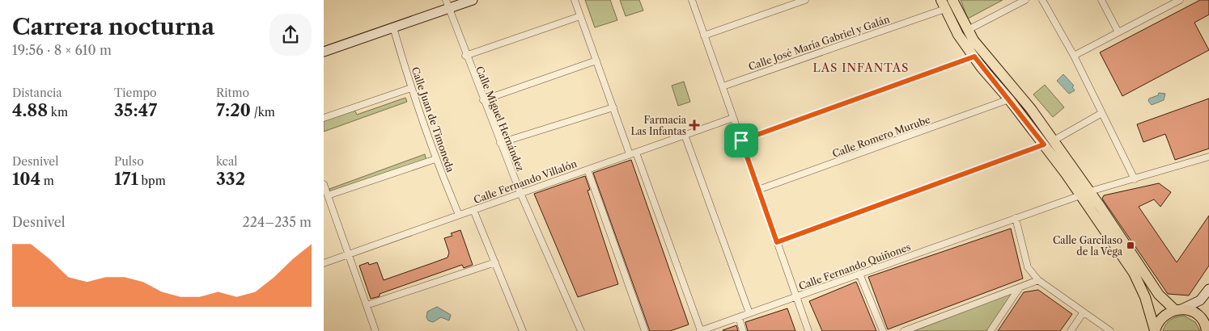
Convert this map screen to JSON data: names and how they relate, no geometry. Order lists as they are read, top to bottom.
{
  "streets": {
    "street": [
      "Calle José María Gabriel y Galán",
      "Calle Miguel Hernández",
      "Calle Juan de Timoneda",
      "Calle Romero Murube",
      "Calle Fernando Villalón",
      "Calle Fernando Quiñones"
    ]
  },
  "crossings": [
    ["Calle Miguel Hernández", "Calle Fernando Villalón"],
    ["Calle Juan de Timoneda", "Calle Fernando Villalón"]
  ],
  "districts": ["LAS INFANTAS"],
  "places": {
    "health": ["Farmacia Las Infantas"],
    "transit": ["Calle Garcilaso de la Vega"]
  },
  "page": {
    "heading": ["Carrera nocturna", "19:56 · 8 × 610 m"],
    "stats": [
      ["Distancia", "4.88 km"],
      ["Tiempo", "35:47"],
      ["Ritmo", "7:20 /km"],
      ["Desnivel", "104 m"],
      ["Pulso", "171 bpm"],
      ["kcal", "332"]
    ],
    "chart": ["Desnivel", "224–235 m"]
  }
}
